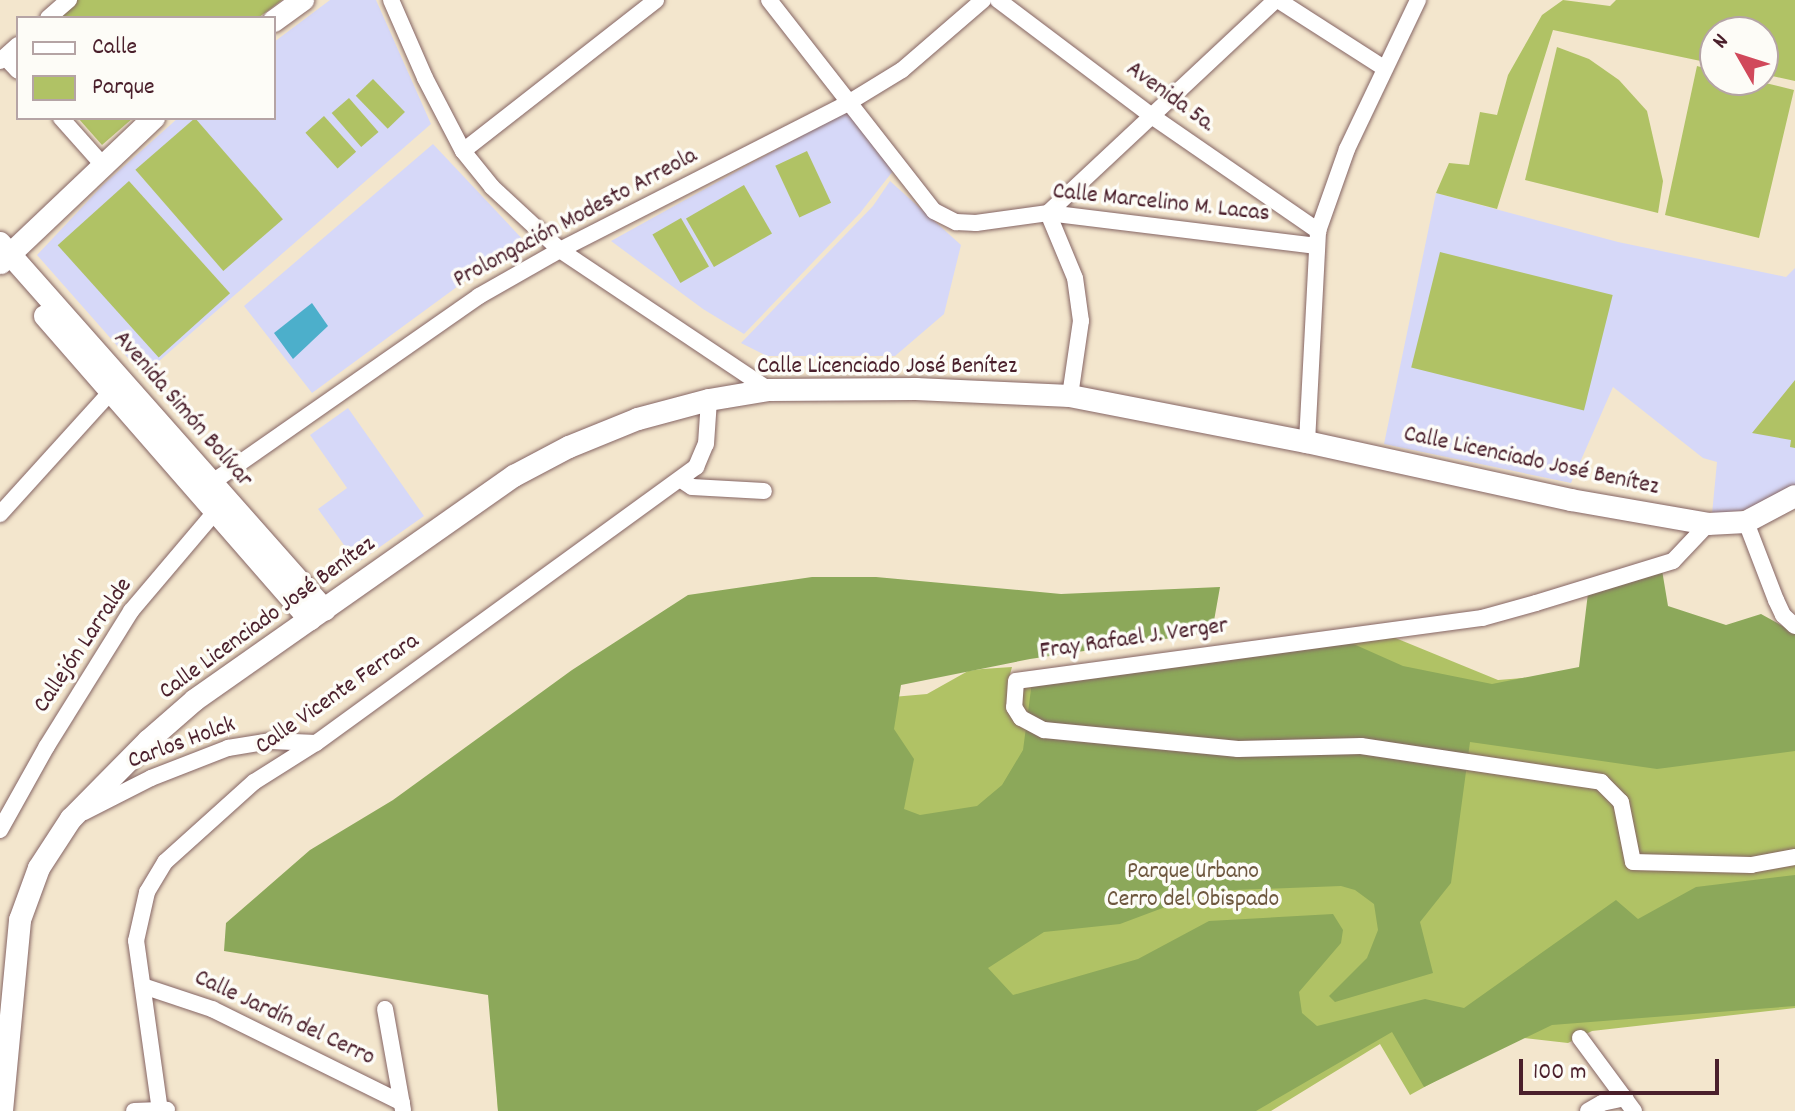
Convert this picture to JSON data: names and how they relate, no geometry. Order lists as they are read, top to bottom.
{
  "streets": {
    "street": [
      "Avenida 5a.",
      "Calle Marcelino M. Lacas",
      "Prolongación Modesto Arreola",
      "Calle Licenciado José Benítez",
      "Avenida Simón Bolívar",
      "Fray Rafael J. Verger",
      "Callejón Larralde",
      "Calle Vicente Ferrara",
      "Carlos Holck",
      "Calle Jardín del Cerro"
    ]
  },
  "crossings": [
    ["Avenida 5a.", "Calle Marcelino M. Lacas"],
    ["Calle Marcelino M. Lacas", "Prolongación Modesto Arreola"],
    ["Prolongación Modesto Arreola", "Avenida Simón Bolívar"],
    ["Prolongación Modesto Arreola", "Callejón Larralde"],
    ["Calle Licenciado José Benítez", "Avenida Simón Bolívar"],
    ["Calle Licenciado José Benítez", "Fray Rafael J. Verger"],
    ["Calle Licenciado José Benítez", "Calle Vicente Ferrara"],
    ["Calle Licenciado José Benítez", "Carlos Holck"],
    ["Avenida Simón Bolívar", "Callejón Larralde"],
    ["Calle Vicente Ferrara", "Carlos Holck"],
    ["Calle Vicente Ferrara", "Calle Jardín del Cerro"]
  ],
  "parks": ["Parque Urbano Cerro del Obispado"],
  "legend": ["Calle", "Parque"],
  "scale_bar": "100 m",
  "north": "top left"
}
